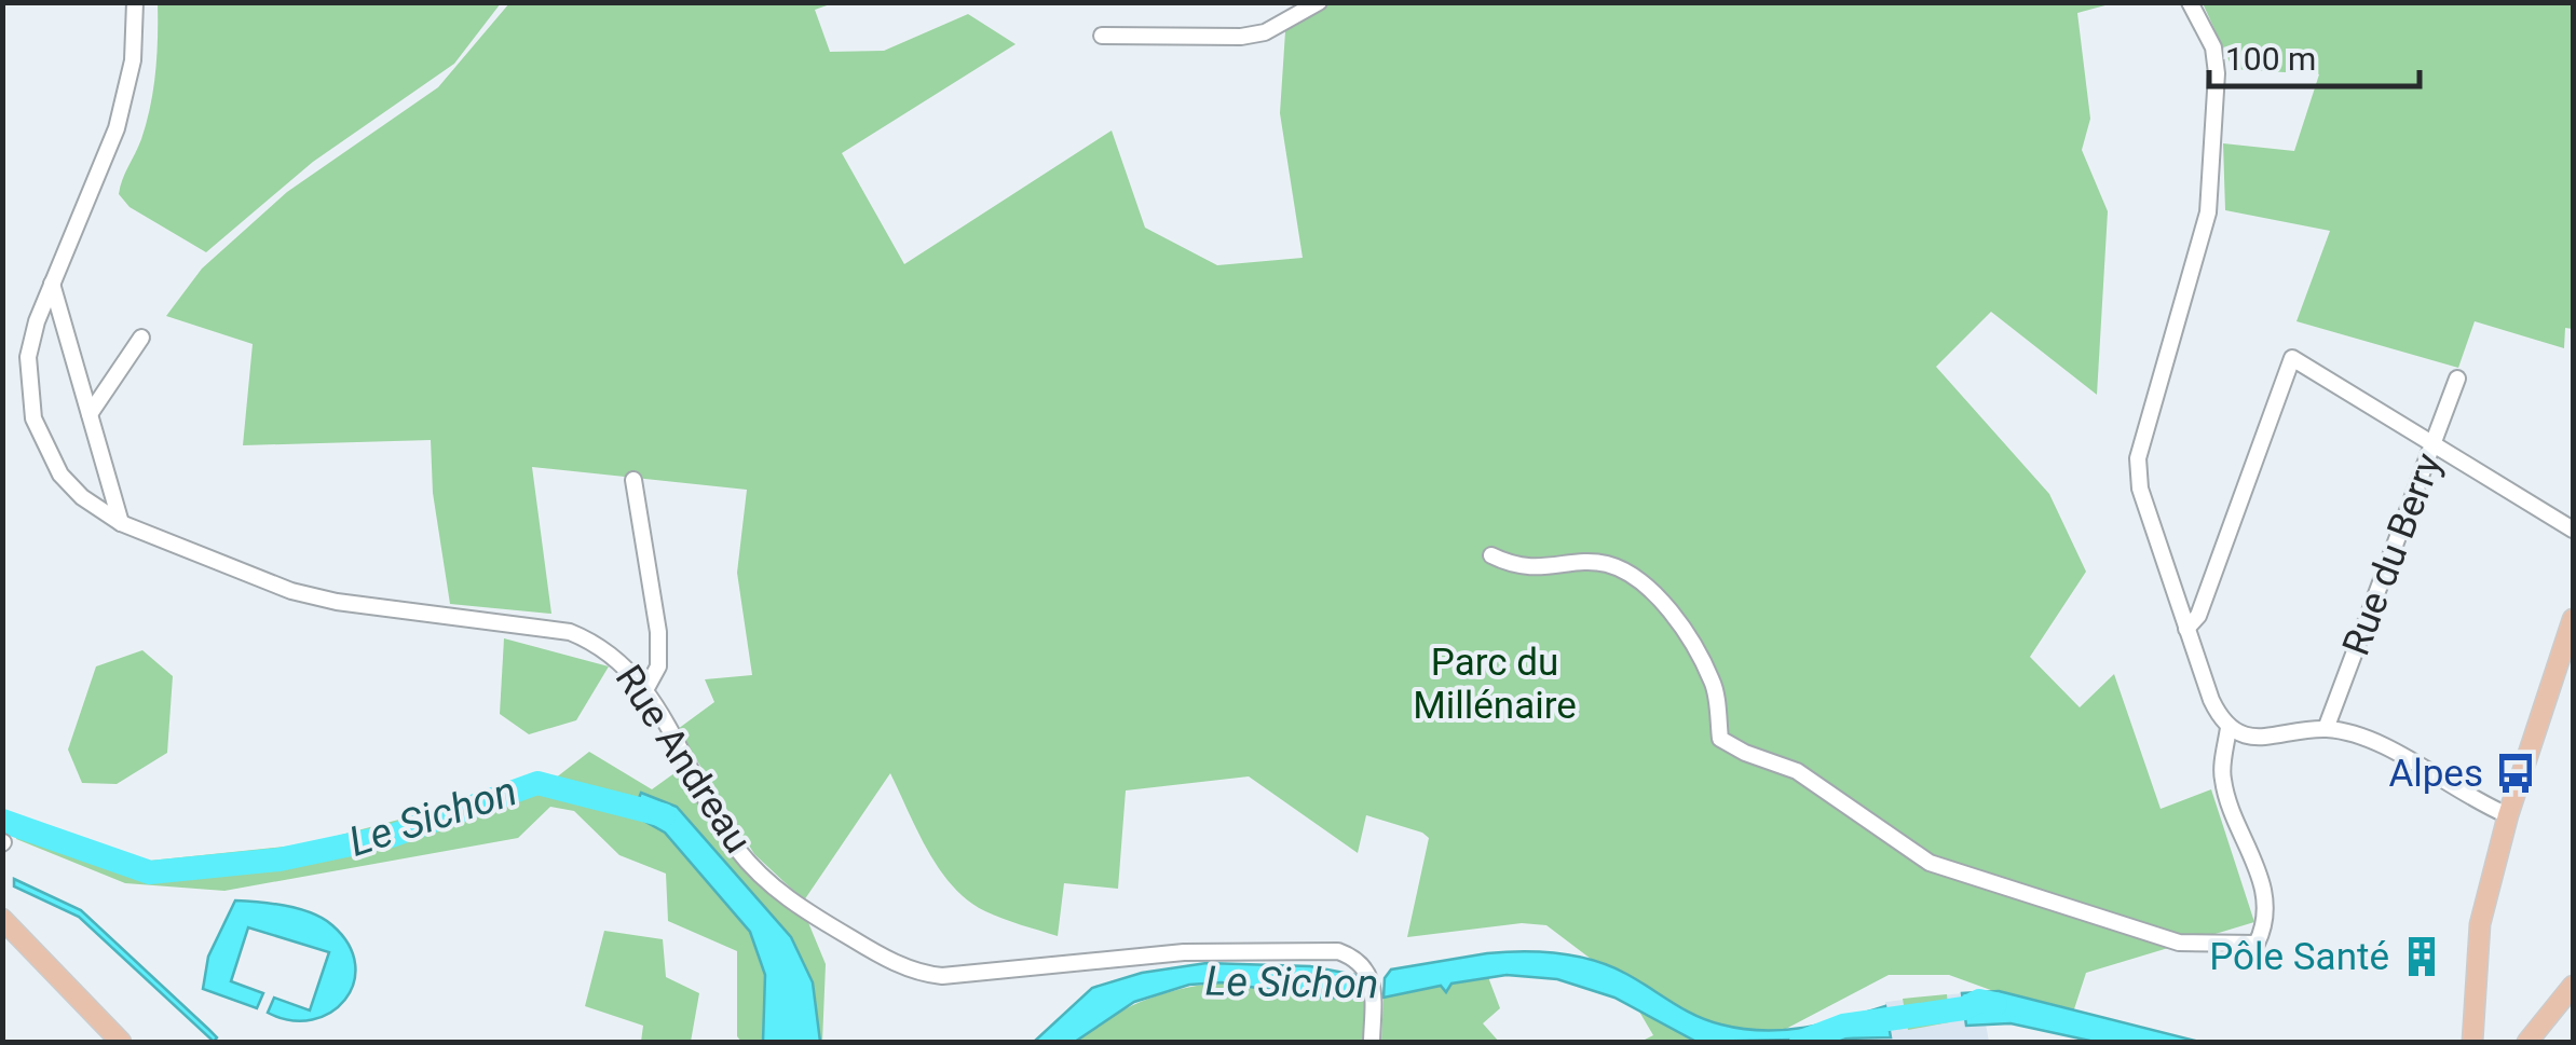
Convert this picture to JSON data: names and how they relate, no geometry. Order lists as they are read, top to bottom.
{
  "streets": {
    "street": ["Rue du Berry", "Rue Andreau"]
  },
  "water": ["Le Sichon"],
  "parks": ["Parc du Millénaire"],
  "places": {
    "bus stop": ["Alpes"],
    "building": ["Pôle Santé"]
  },
  "scale_bar": "100 m"
}
